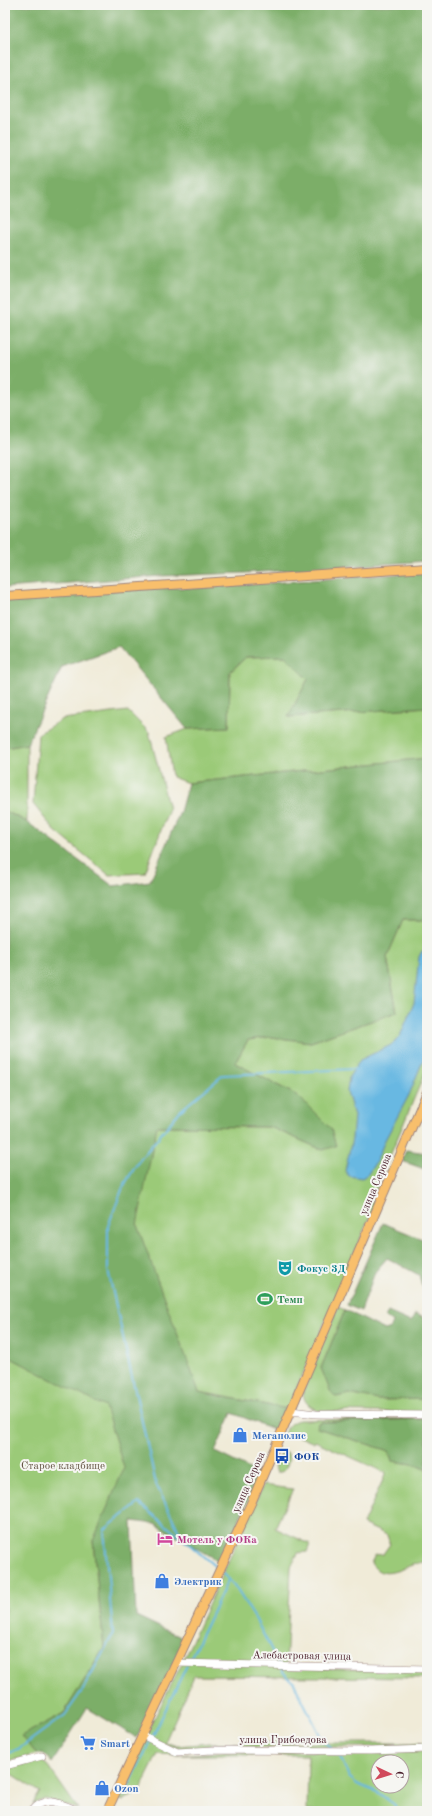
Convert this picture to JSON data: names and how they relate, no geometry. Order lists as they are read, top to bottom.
{
  "streets": {
    "main road": ["улица Серова"],
    "street": ["Алебастровая улица", "улица Грибоедова"]
  },
  "crossings": [
    ["улица Серова", "Алебастровая улица"],
    ["улица Серова", "улица Грибоедова"]
  ],
  "parks": ["Старое кладбище"],
  "places": {
    "theatre": ["Фокус 3Д"],
    "sports": ["Темп"],
    "shop": ["Мегаполис", "Электрик", "Ozon"],
    "bus stop": ["ФОК"],
    "hotel": ["Мотель у ФОКа"],
    "supermarket": ["Smart"]
  },
  "north": "right"
}
